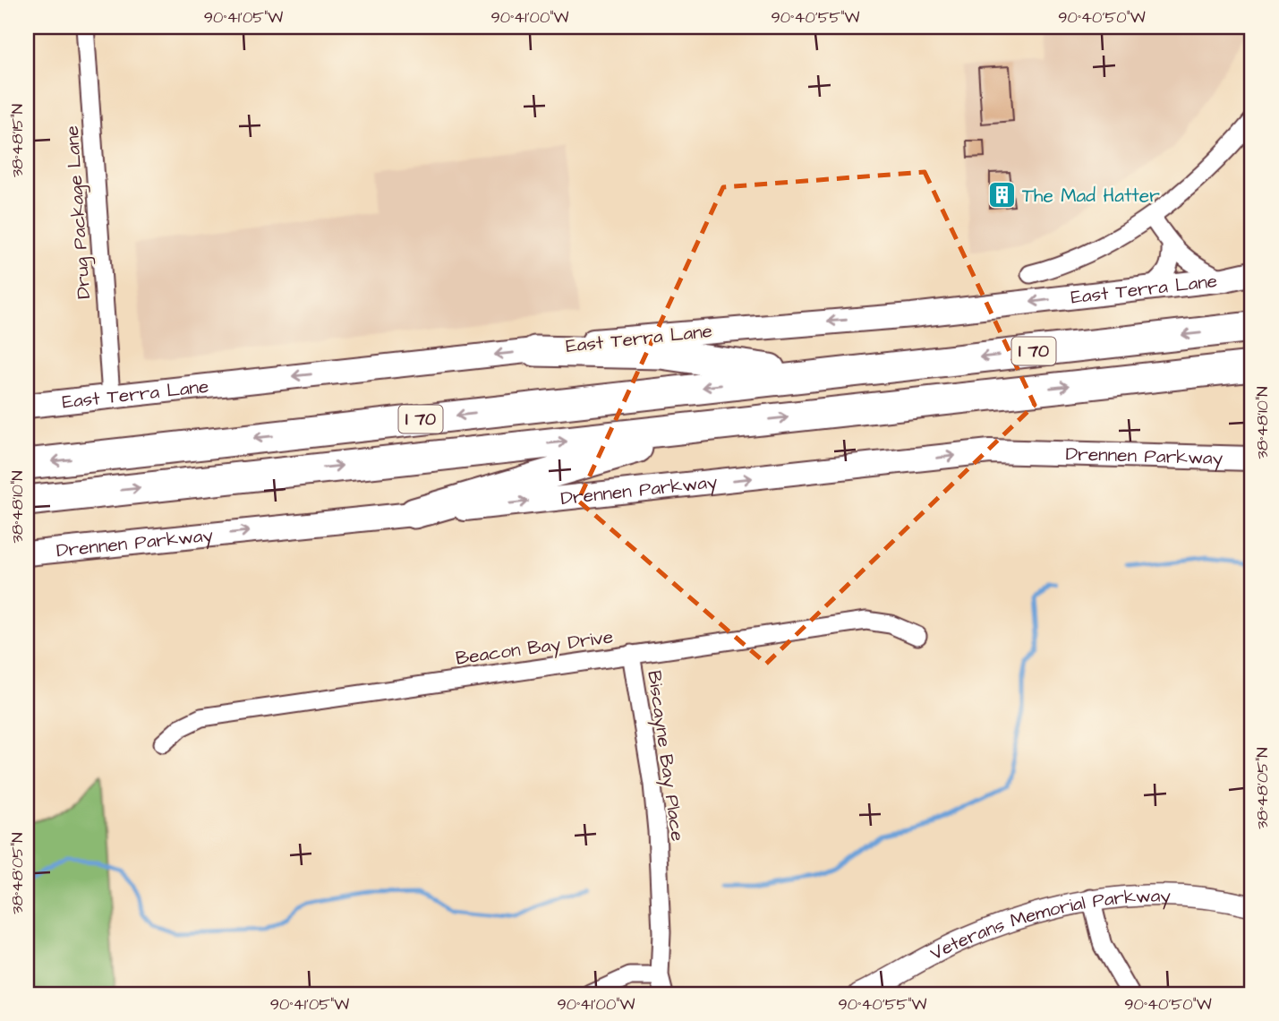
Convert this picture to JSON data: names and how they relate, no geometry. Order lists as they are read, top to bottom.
{
  "streets": {
    "highway": ["I 70"],
    "main road": ["East Terra Lane", "Drennen Parkway"],
    "street": [
      "Drug Package Lane",
      "Beacon Bay Drive",
      "Biscayne Bay Place",
      "Veterans Memorial Parkway"
    ]
  },
  "crossings": [
    ["Drug Package Lane", "East Terra Lane"],
    ["Beacon Bay Drive", "Biscayne Bay Place"]
  ],
  "one_way": ["East Terra Lane", "Drennen Parkway"],
  "places": {
    "building": ["The Mad Hatter"]
  },
  "coordinates": [
    "90°41'05\"W",
    "90°41'00\"W",
    "90°40'55\"W",
    "90°40'50\"W",
    "38°48'15\"N",
    "38°48'10\"N",
    "38°48'05\"N"
  ]
}
